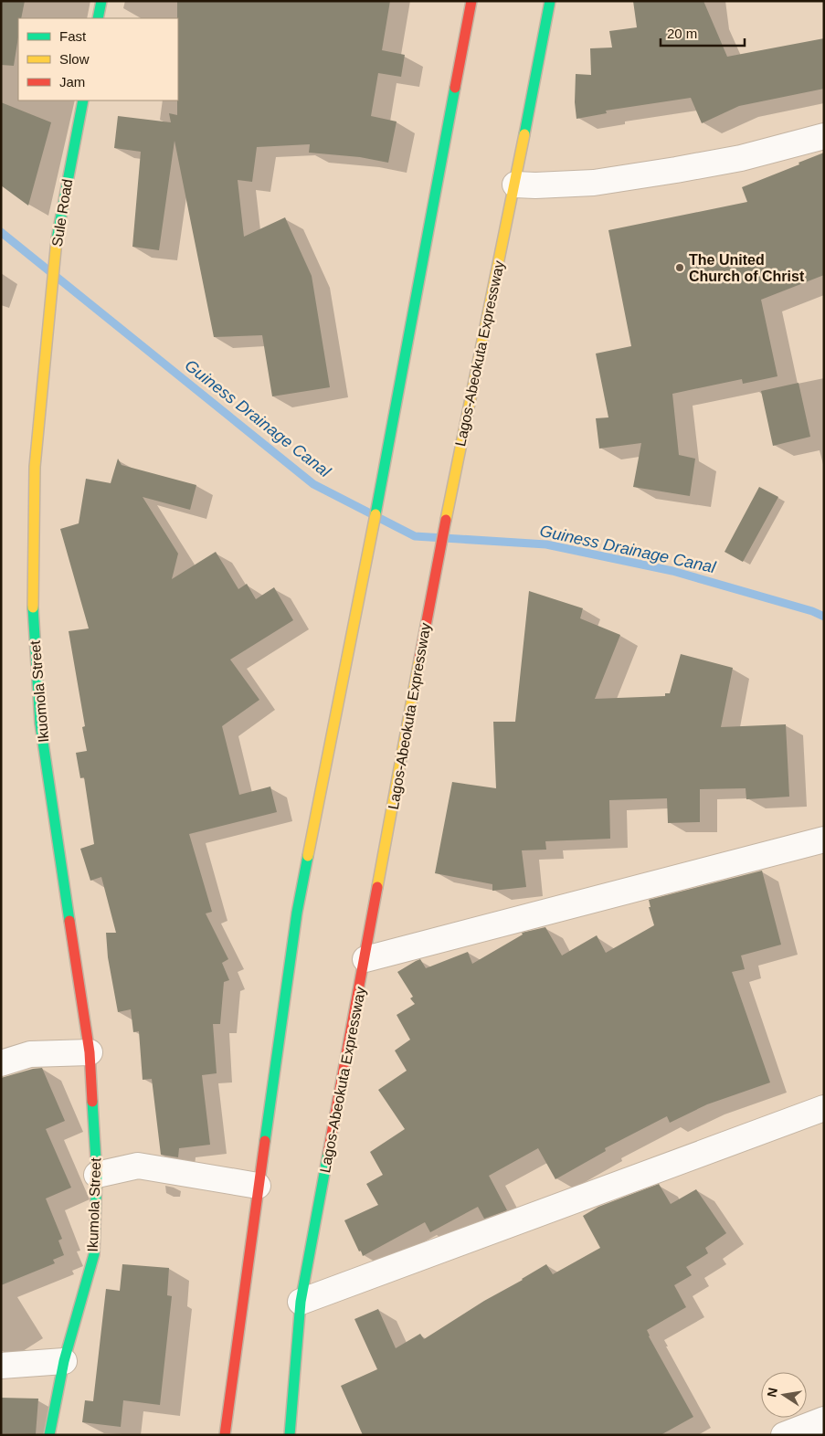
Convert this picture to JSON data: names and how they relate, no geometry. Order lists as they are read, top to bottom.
{
  "streets": {
    "main road": [
      "Sule Road",
      "Lagos-Abeokuta Expressway",
      "Ikuomola Street",
      "Ikumola Street"
    ]
  },
  "crossings": [
    ["Sule Road", "Ikuomola Street"],
    ["Ikuomola Street", "Ikumola Street"]
  ],
  "water": ["Guiness Drainage Canal"],
  "places": ["The United Church of Christ"],
  "legend": ["Fast", "Slow", "Jam"],
  "scale_bar": "20 m",
  "north": "left"
}
